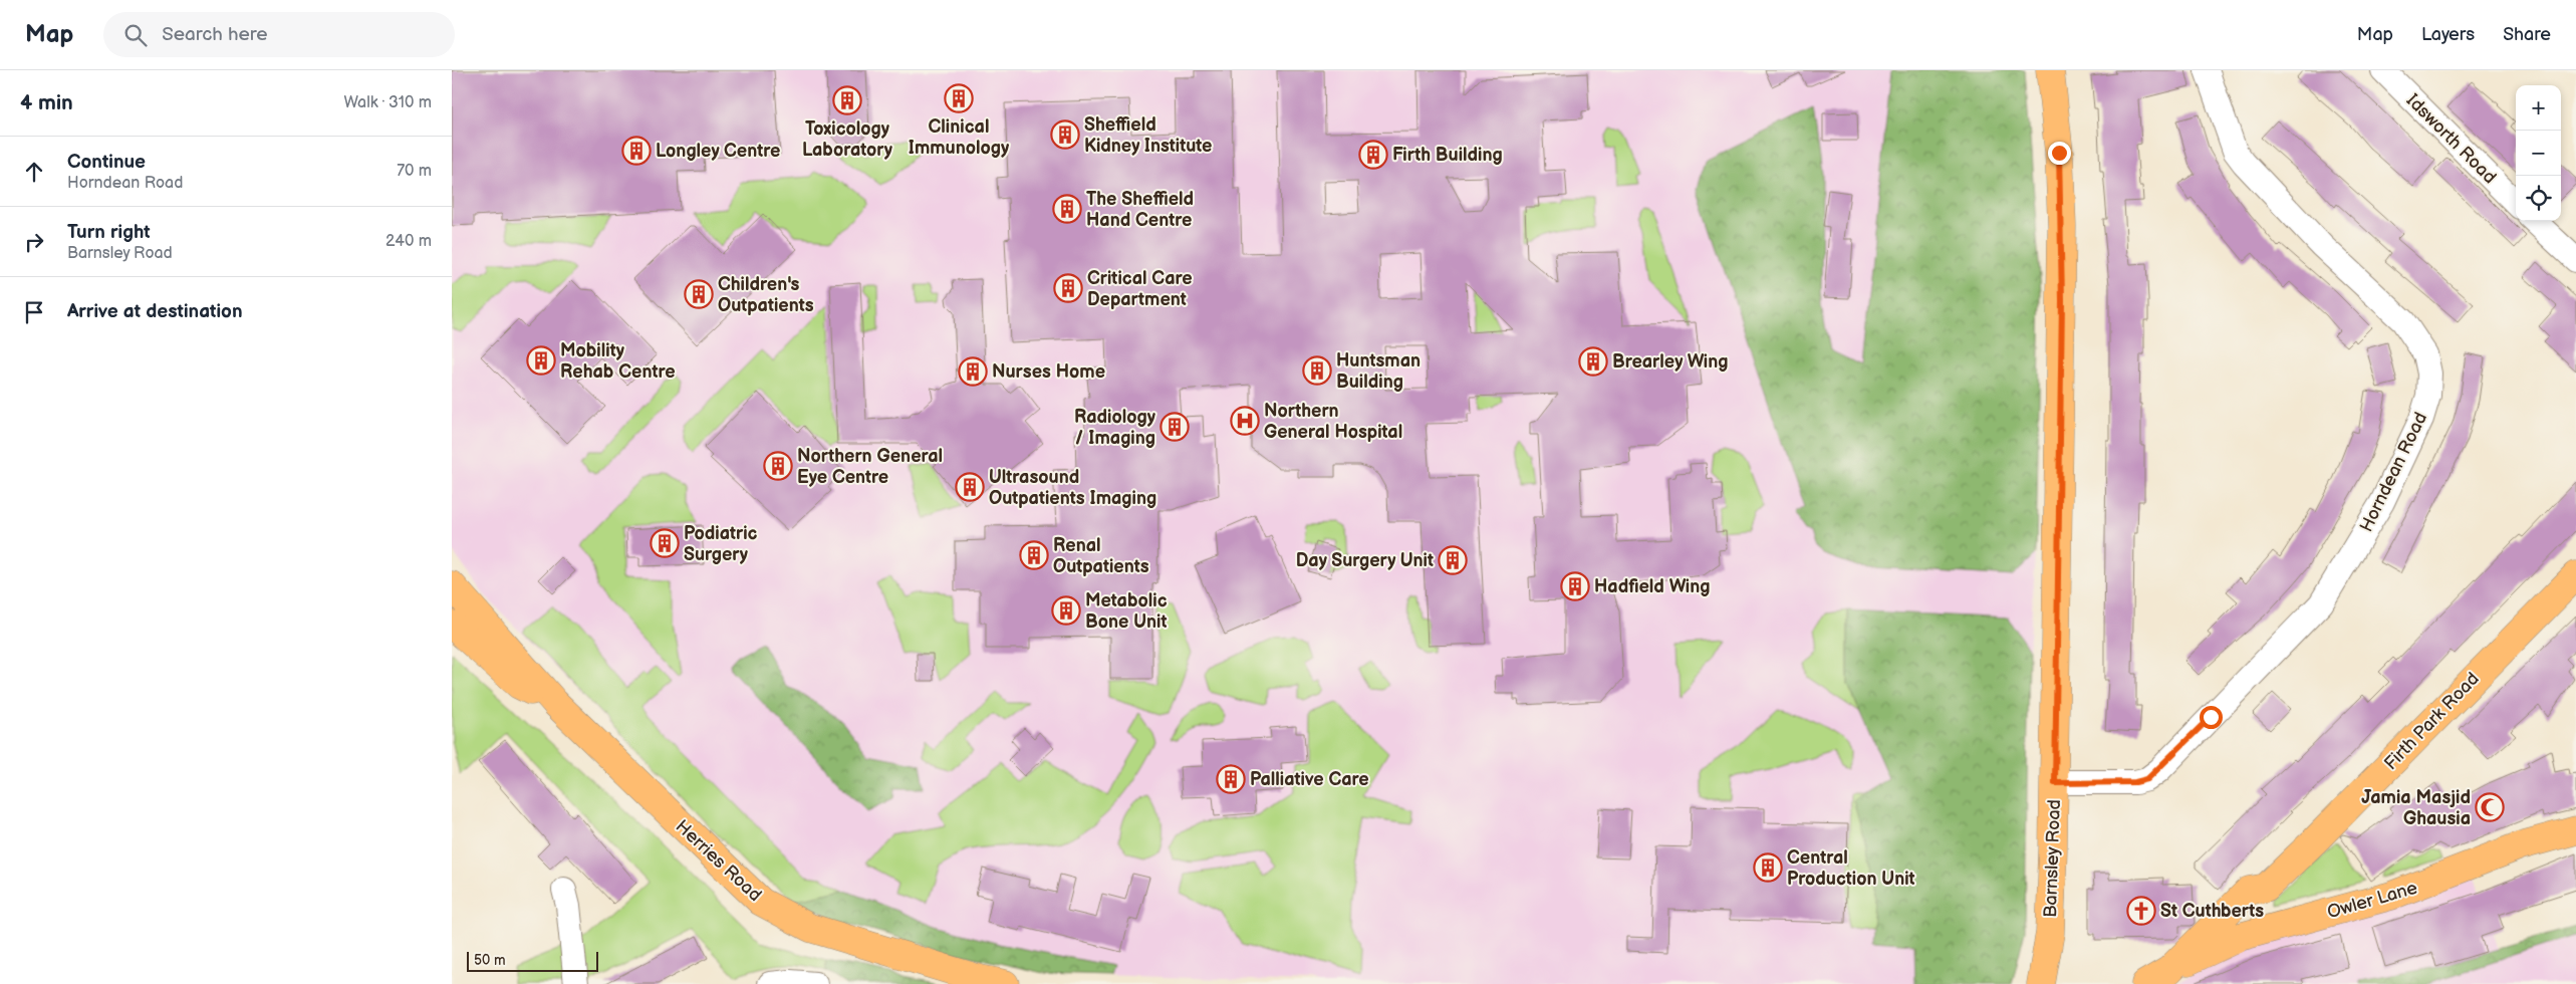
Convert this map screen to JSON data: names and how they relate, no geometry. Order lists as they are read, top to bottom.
{
  "streets": {
    "main road": [
      "Firth Park Road",
      "Barnsley Road",
      "Herries Road",
      "Owler Lane"
    ],
    "street": ["Idsworth Road", "Horndean Road"]
  },
  "crossings": [
    ["Horndean Road", "Barnsley Road"],
    ["Firth Park Road", "Owler Lane"]
  ],
  "places": {
    "building": [
      "Clinical Immunology",
      "Toxicology Laboratory",
      "Sheffield Kidney Institute",
      "Longley Centre",
      "Firth Building",
      "The Sheffield Hand Centre",
      "Critical Care Department",
      "Children's Outpatients",
      "Mobility Rehab Centre",
      "Brearley Wing",
      "Huntsman Building",
      "Nurses Home",
      "Radiology / Imaging",
      "Northern General Eye Centre",
      "Ultrasound Outpatients Imaging",
      "Podiatric Surgery",
      "Renal Outpatients",
      "Day Surgery Unit",
      "Hadfield Wing",
      "Metabolic Bone Unit",
      "Palliative Care",
      "Central Production Unit"
    ],
    "hospital": ["Northern General Hospital"],
    "mosque": ["Jamia Masjid Ghausia"],
    "church": ["St Cuthberts"]
  },
  "scale_bar": "50 m",
  "page": {
    "header": "Map",
    "search": "Search here",
    "nav": ["Map", "Layers", "Share"],
    "heading": ["4 min", "Walk · 310 m"],
    "map_buttons": ["+", "−"],
    "list": [
      ["Continue", "Horndean Road", "70 m"],
      ["Turn right", "Barnsley Road", "240 m"],
      "Arrive at destination"
    ],
    "scale": "50 m"
  }
}
